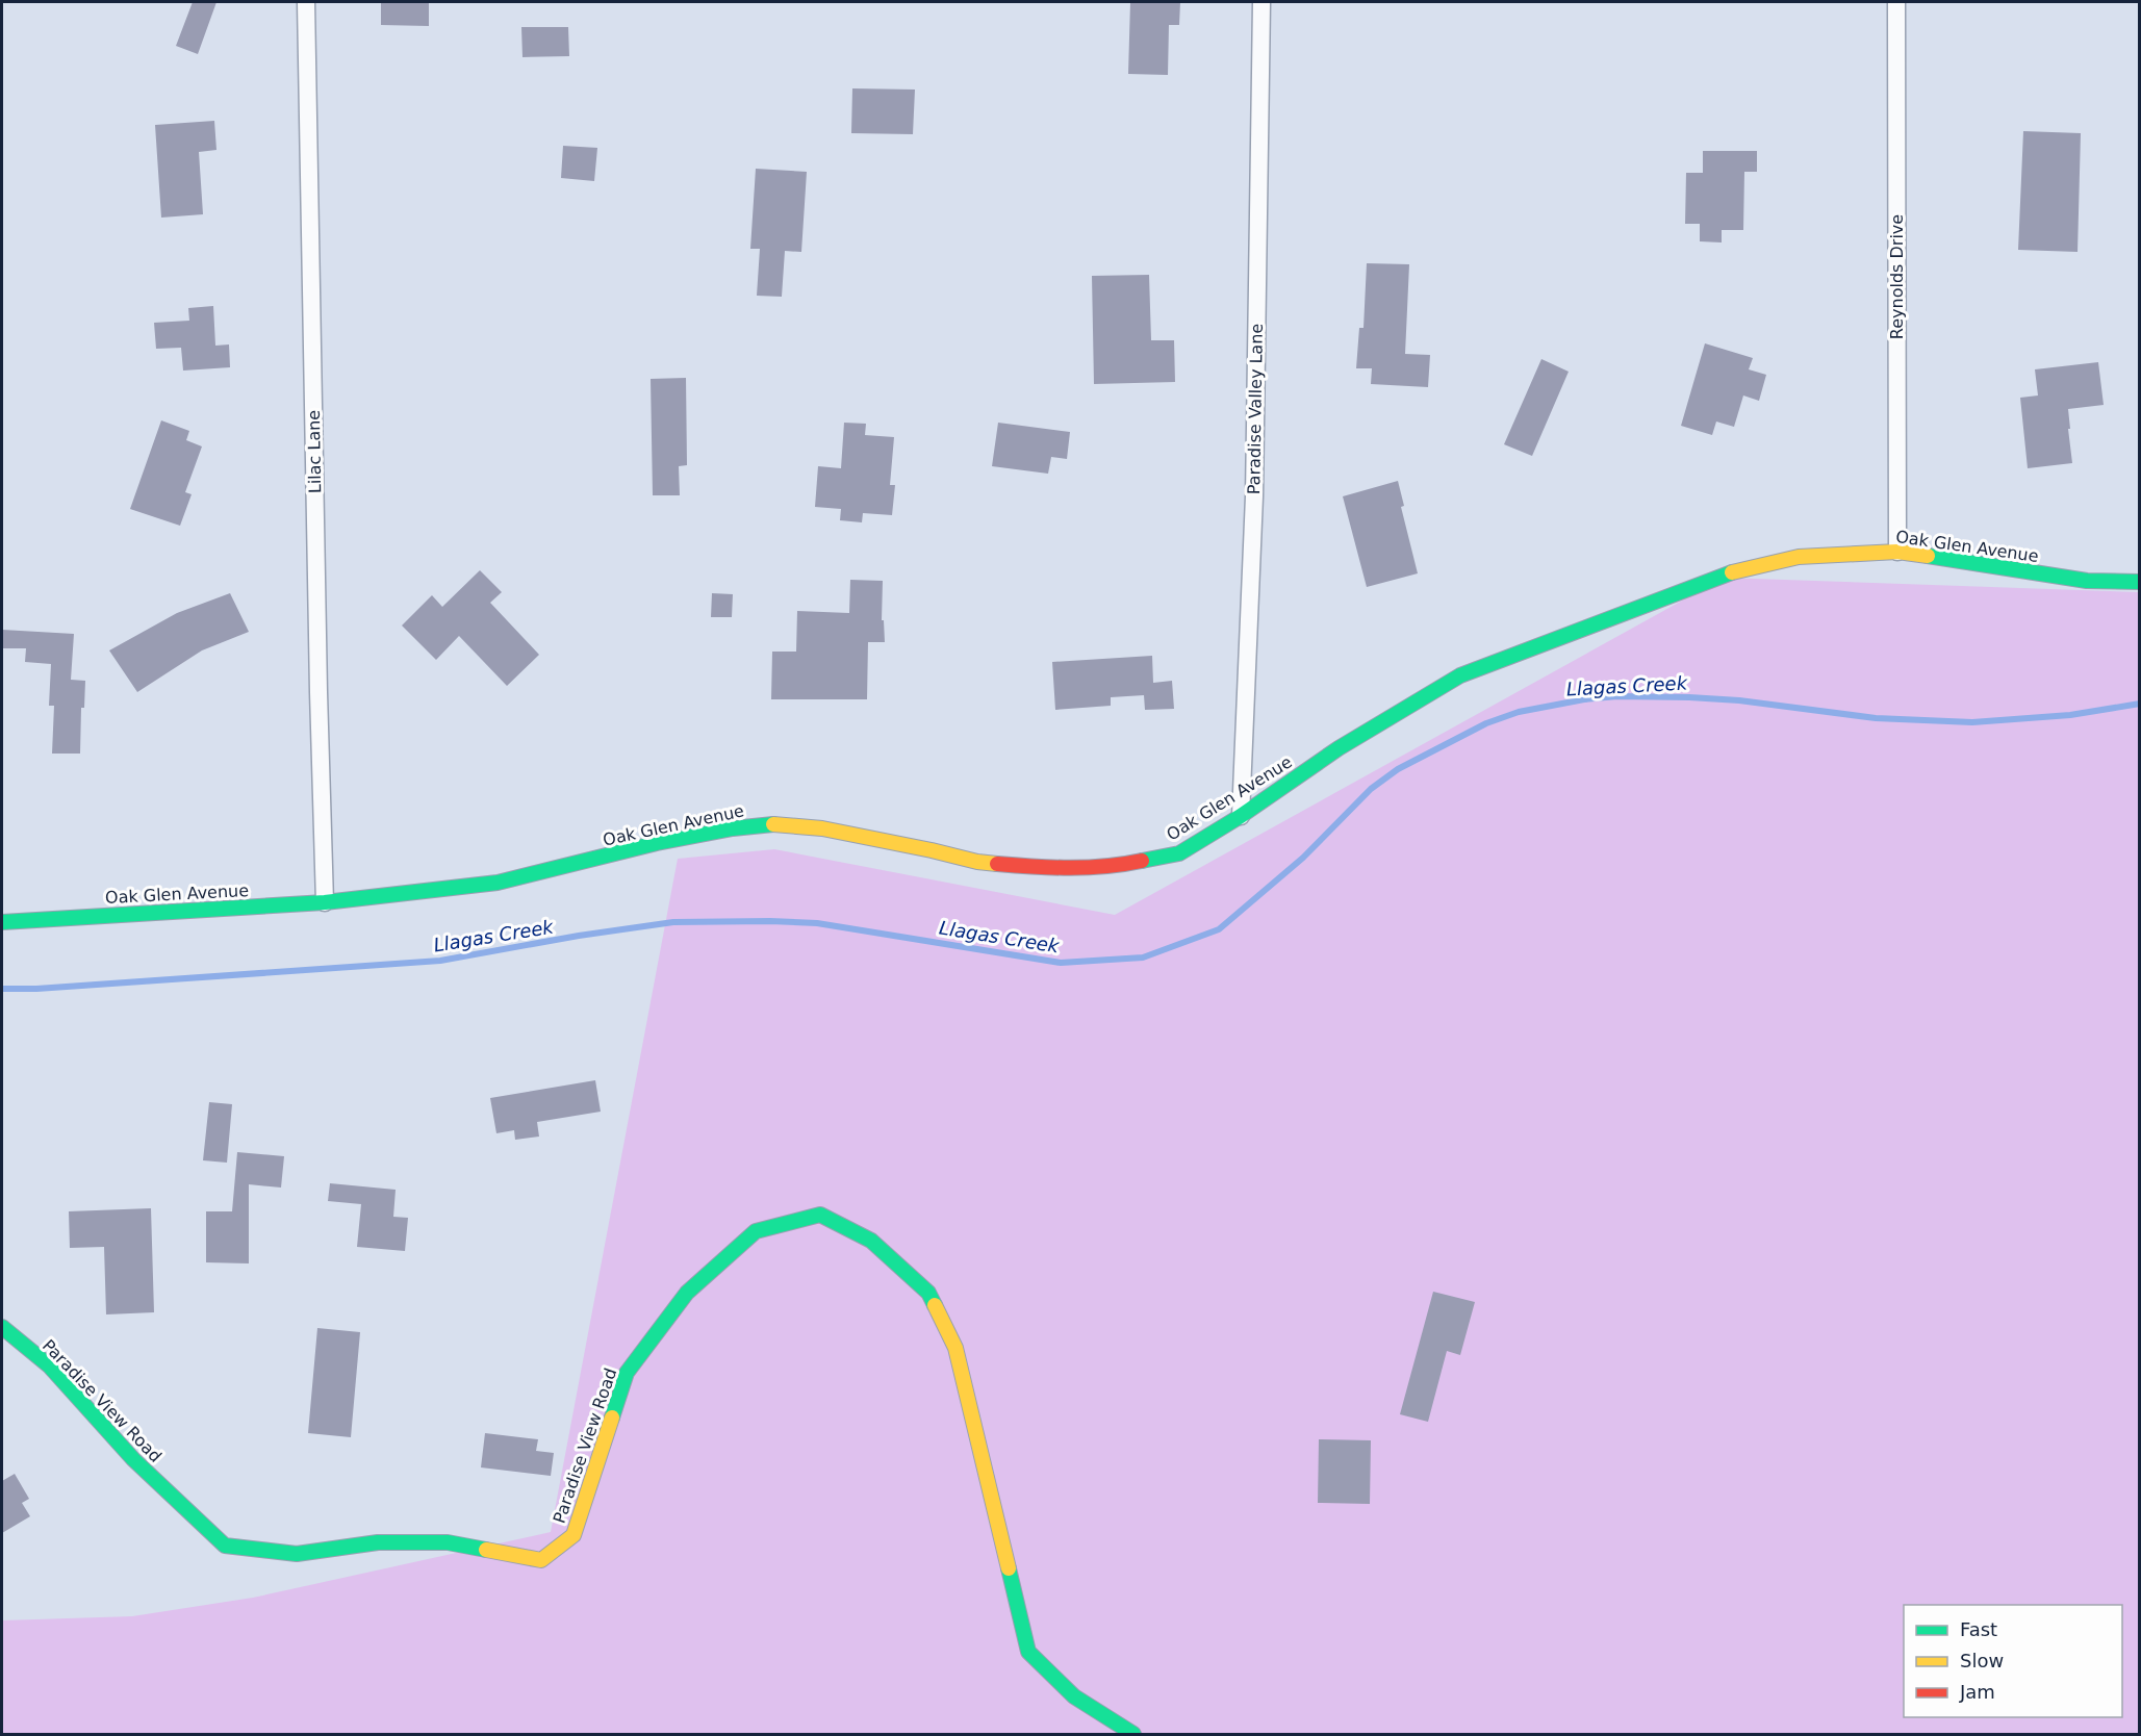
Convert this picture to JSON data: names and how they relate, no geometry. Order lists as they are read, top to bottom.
{
  "streets": {
    "street": [
      "Reynolds Drive",
      "Paradise Valley Lane",
      "Lilac Lane",
      "Oak Glen Avenue",
      "Paradise View Road"
    ]
  },
  "crossings": [
    ["Reynolds Drive", "Oak Glen Avenue"],
    ["Paradise Valley Lane", "Oak Glen Avenue"],
    ["Lilac Lane", "Oak Glen Avenue"]
  ],
  "water": ["Llagas Creek"],
  "legend": ["Fast", "Slow", "Jam"]
}
